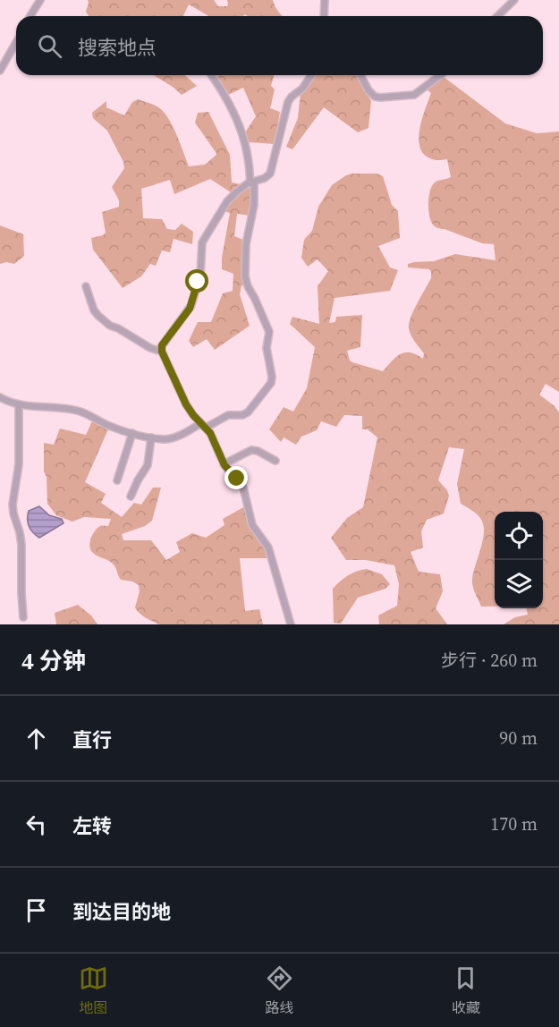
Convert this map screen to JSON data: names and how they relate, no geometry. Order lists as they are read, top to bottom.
{
  "page": {
    "search": "搜索地点",
    "heading": ["4 分钟", "步行 · 260 m"],
    "list": [
      ["直行", "90 m"],
      ["左转", "170 m"],
      "到达目的地"
    ],
    "nav": ["地图", "路线", "收藏"]
  }
}
